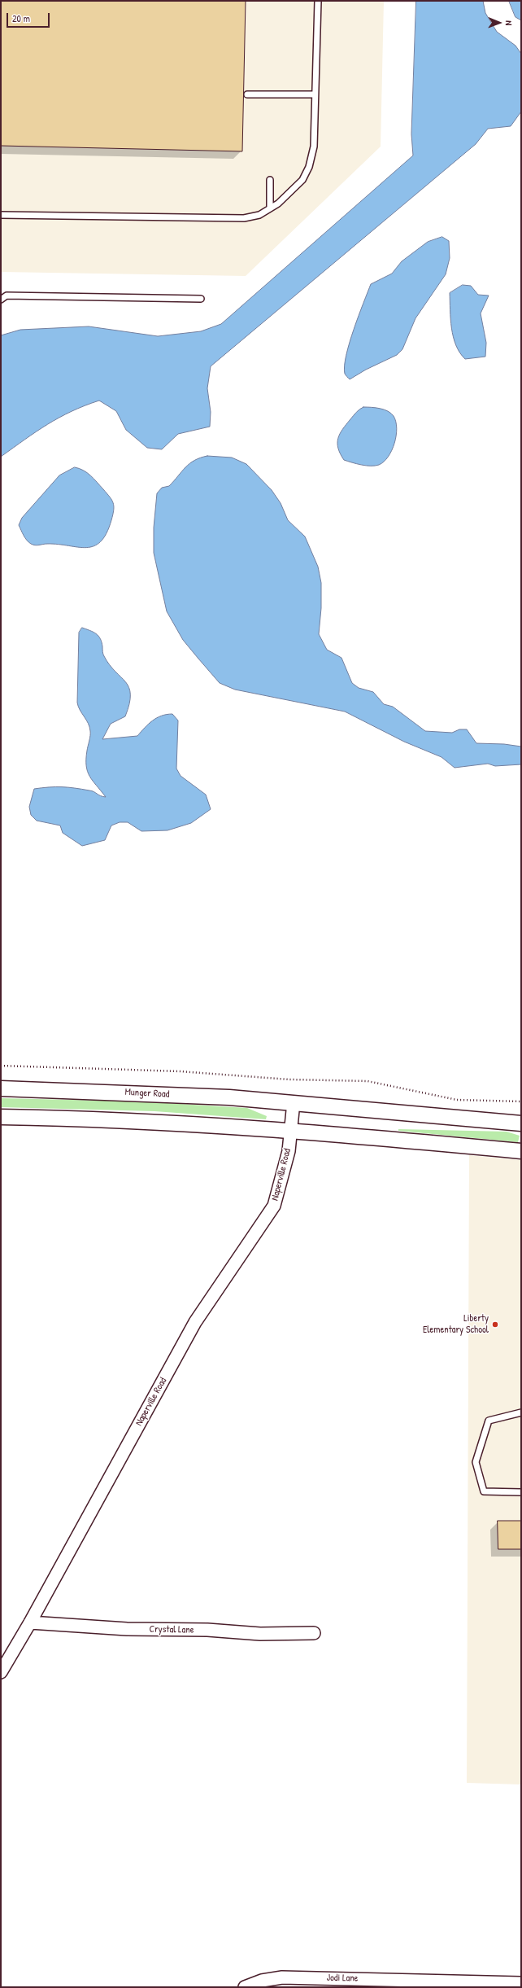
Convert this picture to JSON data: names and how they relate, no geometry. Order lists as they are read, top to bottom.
{
  "streets": {
    "street": [
      "Munger Road",
      "Naperville Road",
      "Crystal Lane",
      "Jodi Lane"
    ]
  },
  "crossings": [
    ["Munger Road", "Naperville Road"],
    ["Naperville Road", "Crystal Lane"]
  ],
  "places": ["Liberty Elementary School"],
  "scale_bar": "20 m",
  "north": "right"
}
